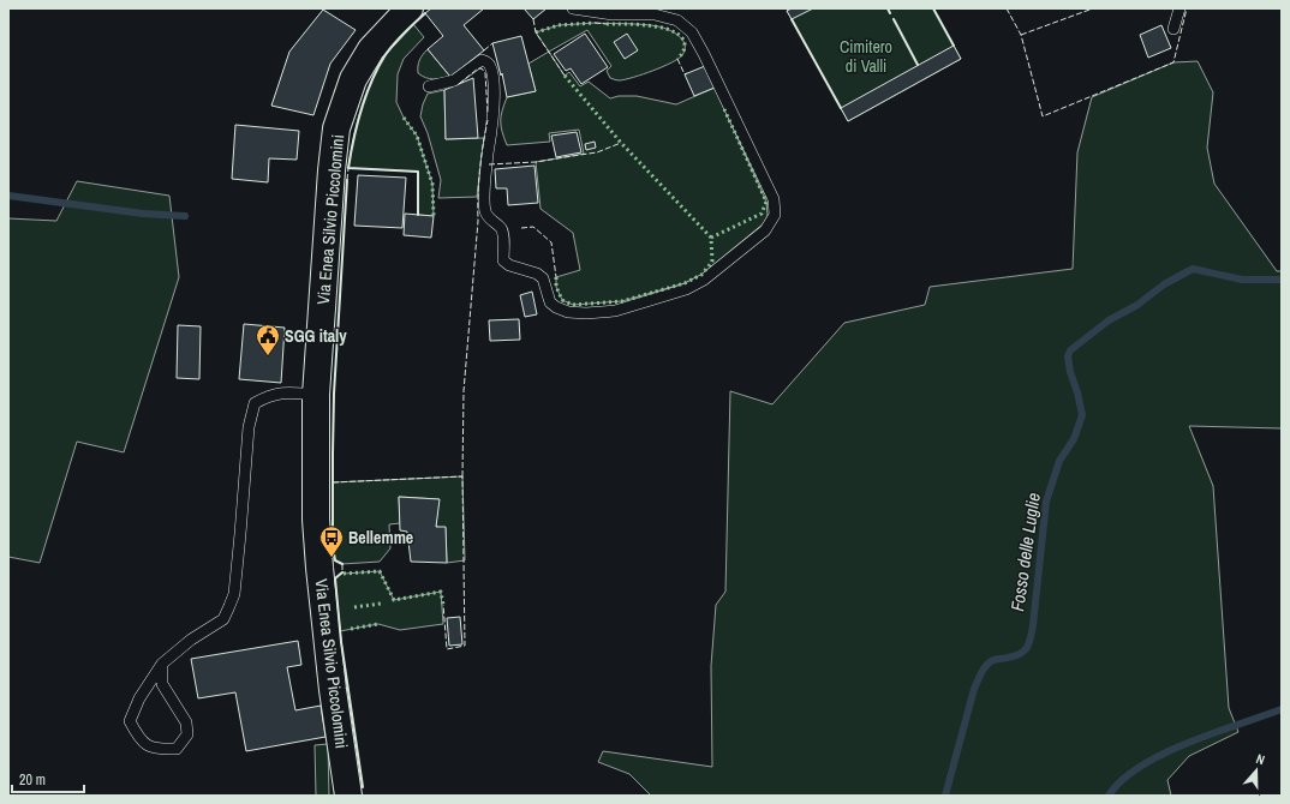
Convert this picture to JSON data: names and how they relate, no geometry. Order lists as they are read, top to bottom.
{
  "streets": {
    "main road": ["Via Enea Silvio Piccolomini"]
  },
  "water": ["Fosso delle Luglie"],
  "parks": ["Cimitero di Valli"],
  "places": {
    "public building": ["SGG italy"],
    "bus stop": ["Bellemme"]
  },
  "scale_bar": "20 m",
  "north": "top"
}
